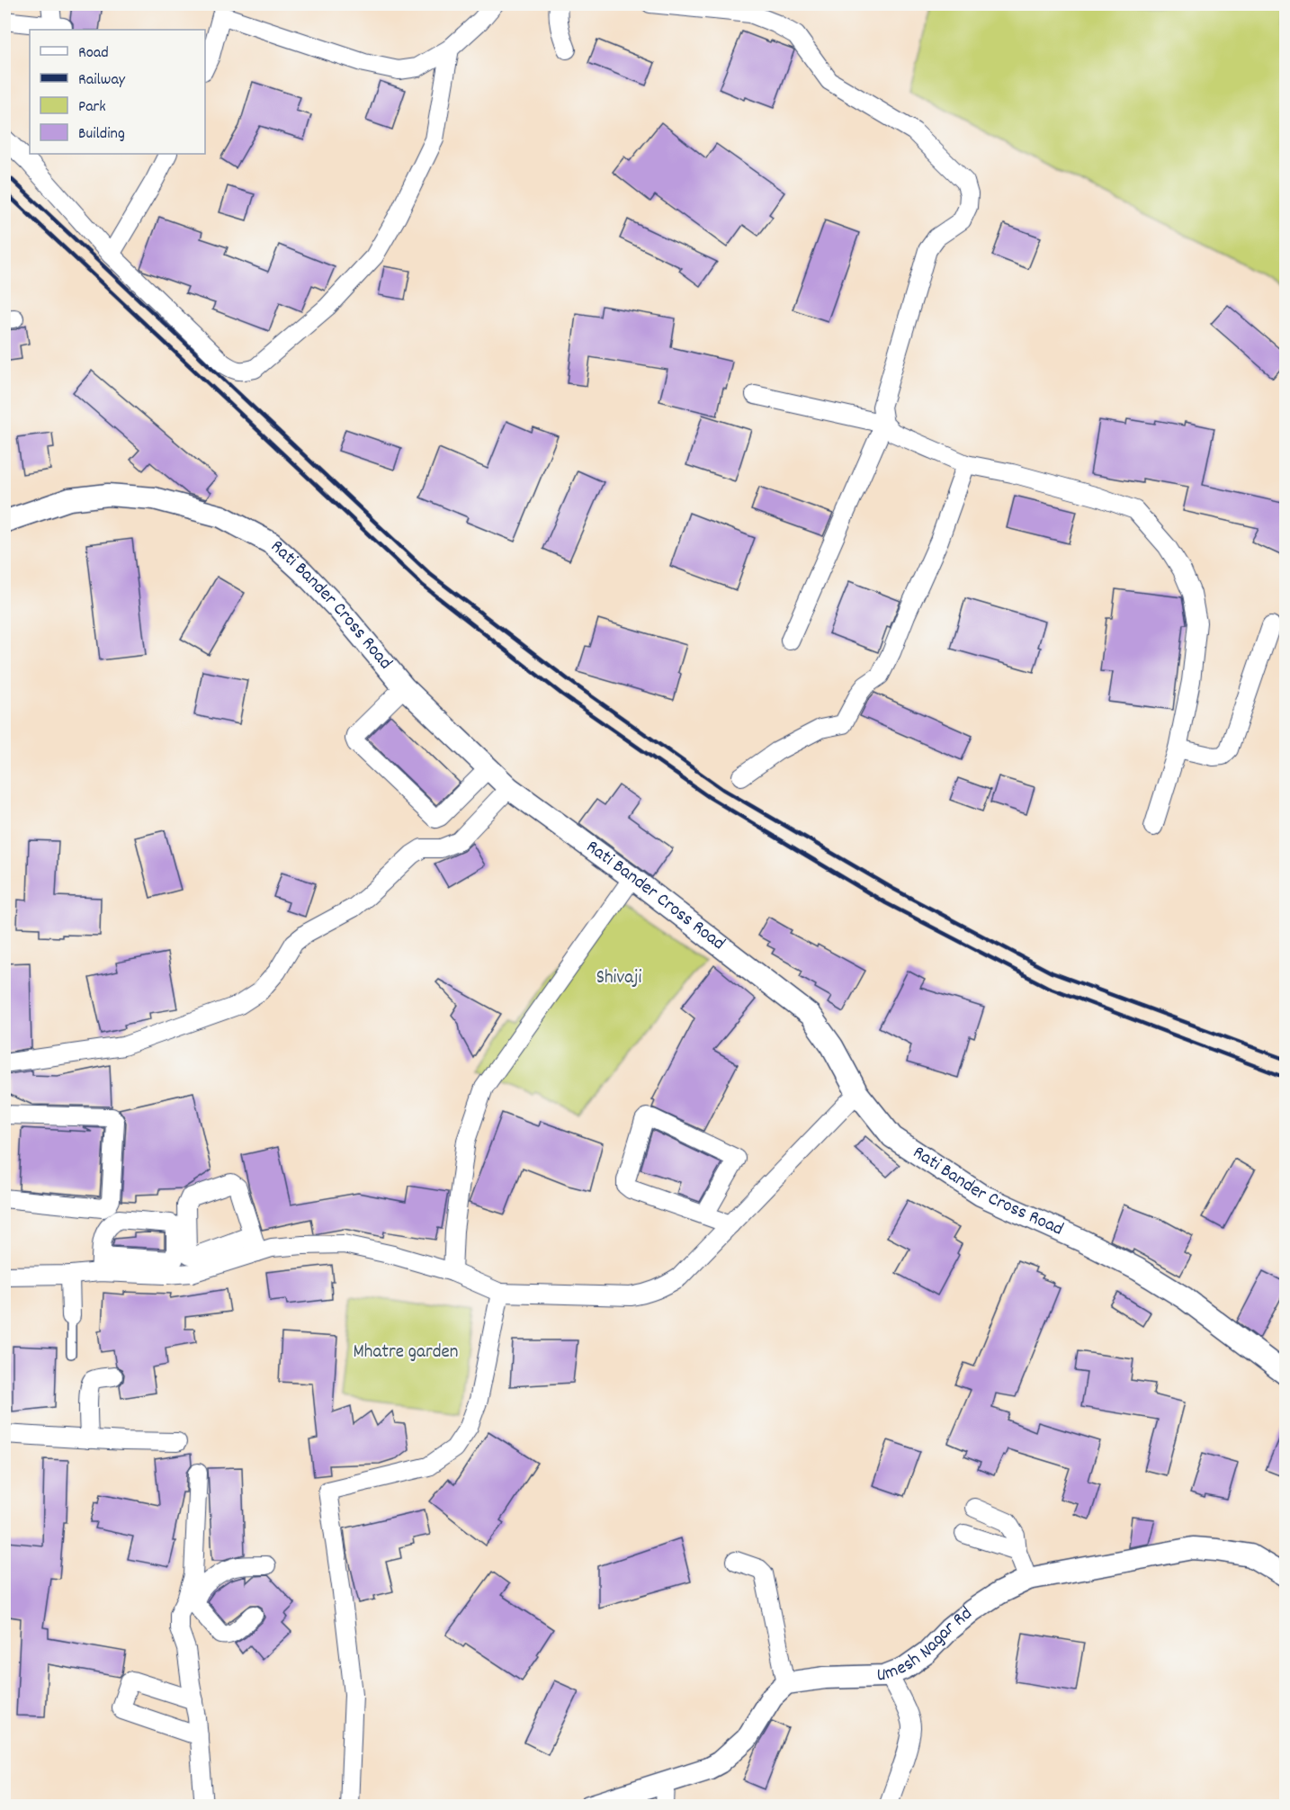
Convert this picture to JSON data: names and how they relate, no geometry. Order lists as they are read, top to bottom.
{
  "streets": {
    "street": ["Rati Bander Cross Road", "Umesh Nagar Rd"]
  },
  "parks": ["Shivaji", "Mhatre garden"],
  "legend": [
    "Road",
    "Railway",
    "Park",
    "Building"
  ]
}
